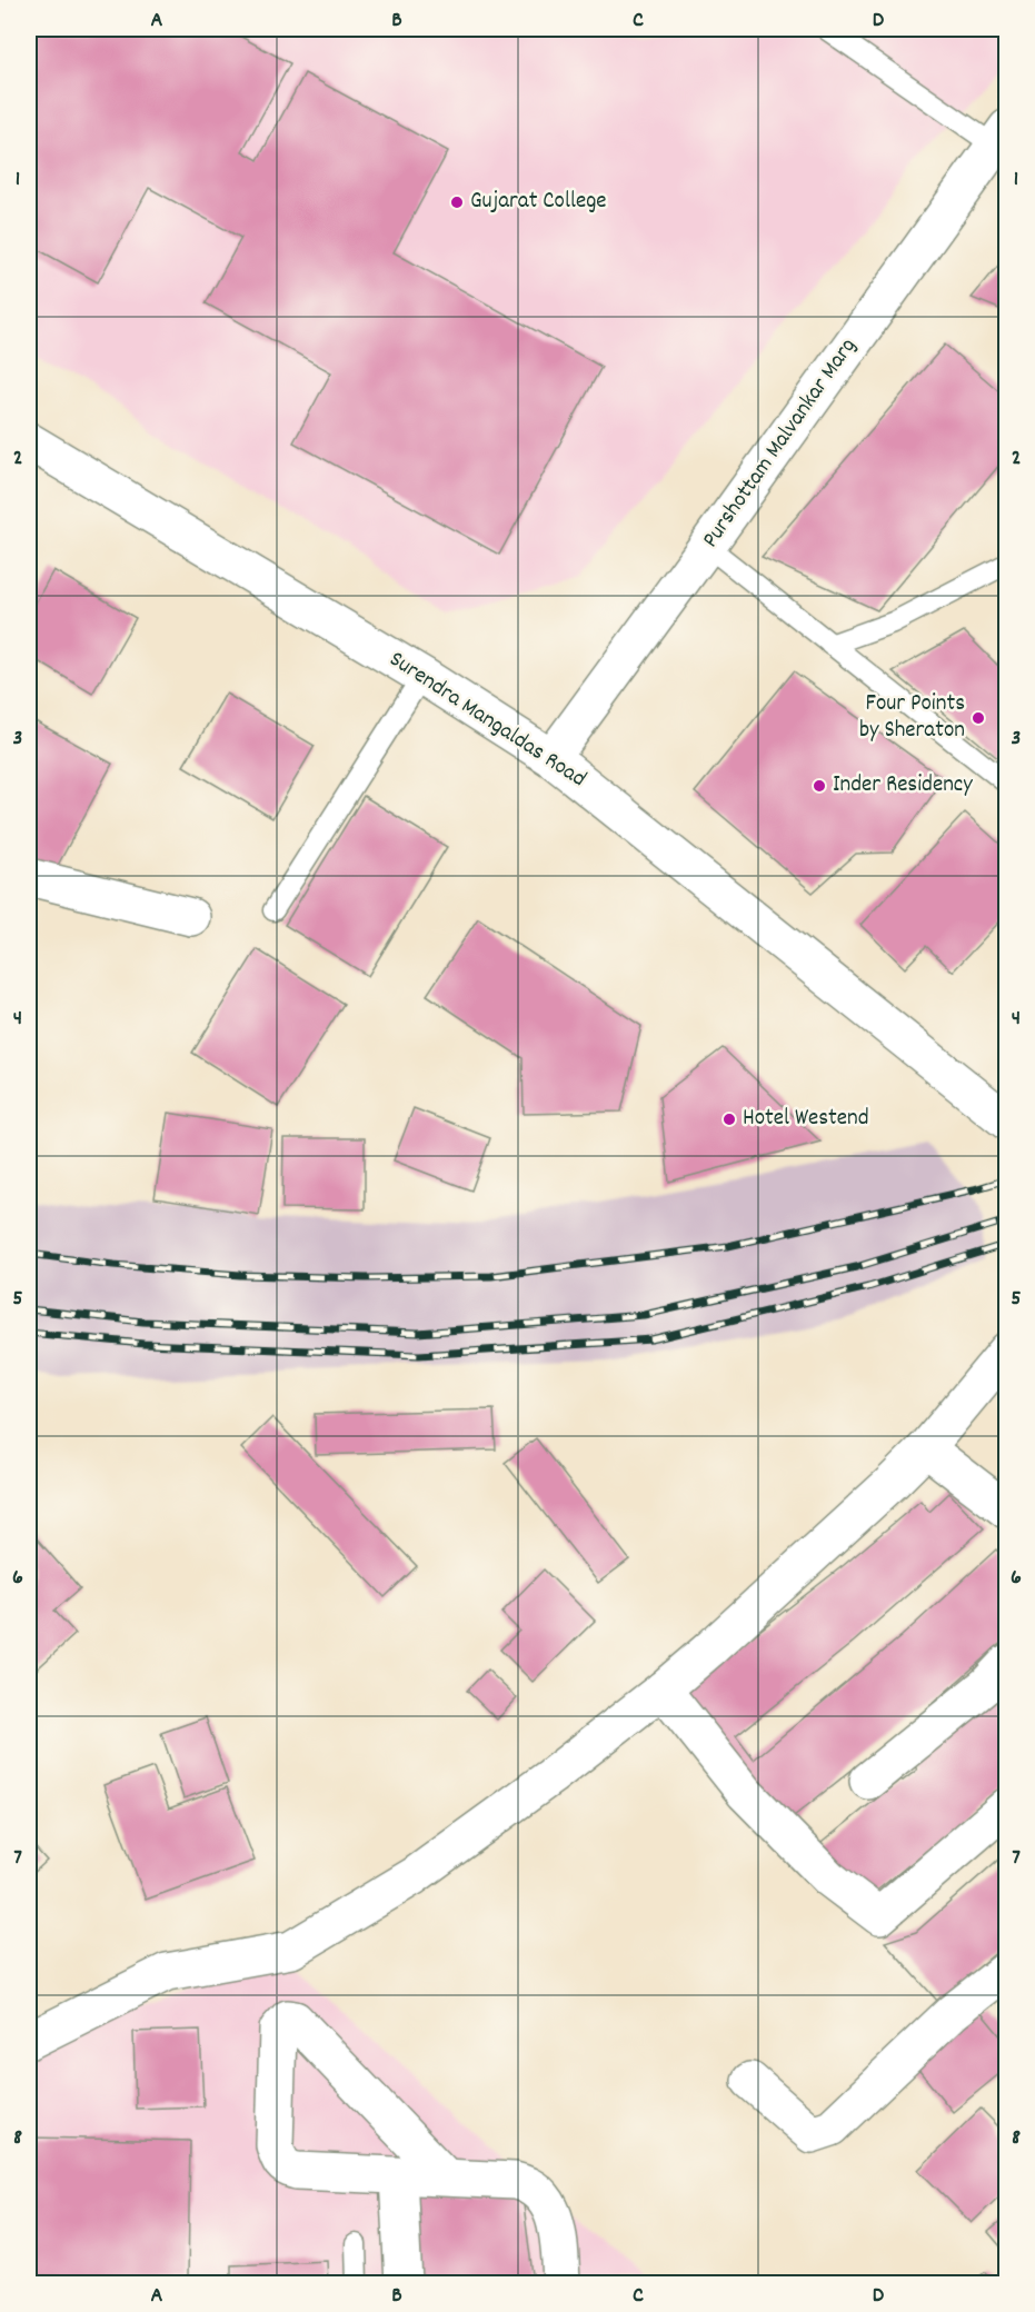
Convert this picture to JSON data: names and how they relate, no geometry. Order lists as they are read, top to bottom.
{
  "streets": {
    "street": ["Purshottam Malvankar Marg", "Surendra Mangaldas Road"]
  },
  "crossings": [
    ["Purshottam Malvankar Marg", "Surendra Mangaldas Road"]
  ],
  "places": [
    "Gujarat College",
    "Four Points by Sheraton",
    "Inder Residency",
    "Hotel Westend"
  ],
  "grid": {
    "columns": [
      "A",
      "B",
      "C",
      "D"
    ],
    "rows": [
      "1",
      "2",
      "3",
      "4",
      "5",
      "6",
      "7",
      "8"
    ]
  }
}
